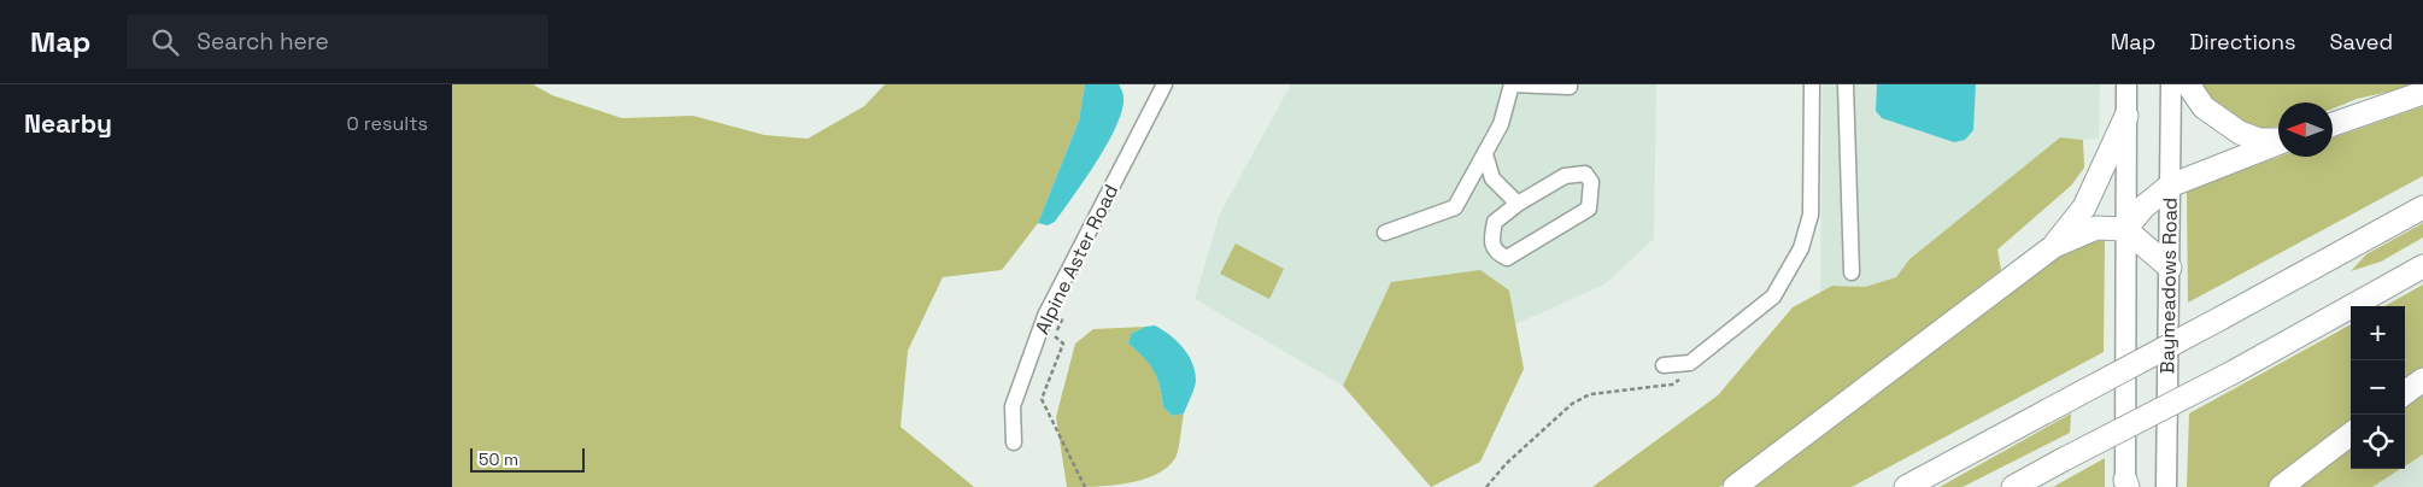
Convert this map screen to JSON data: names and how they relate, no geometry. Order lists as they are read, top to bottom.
{
  "streets": {
    "main road": ["Baymeadows Road"],
    "street": ["Alpine Aster Road"]
  },
  "scale_bar": "50 m",
  "north": "left",
  "page": {
    "header": "Map",
    "search": "Search here",
    "nav": ["Map", "Directions", "Saved"],
    "heading": ["Nearby", "0 results"],
    "map_buttons": ["+", "−"],
    "scale": "50 m"
  }
}
